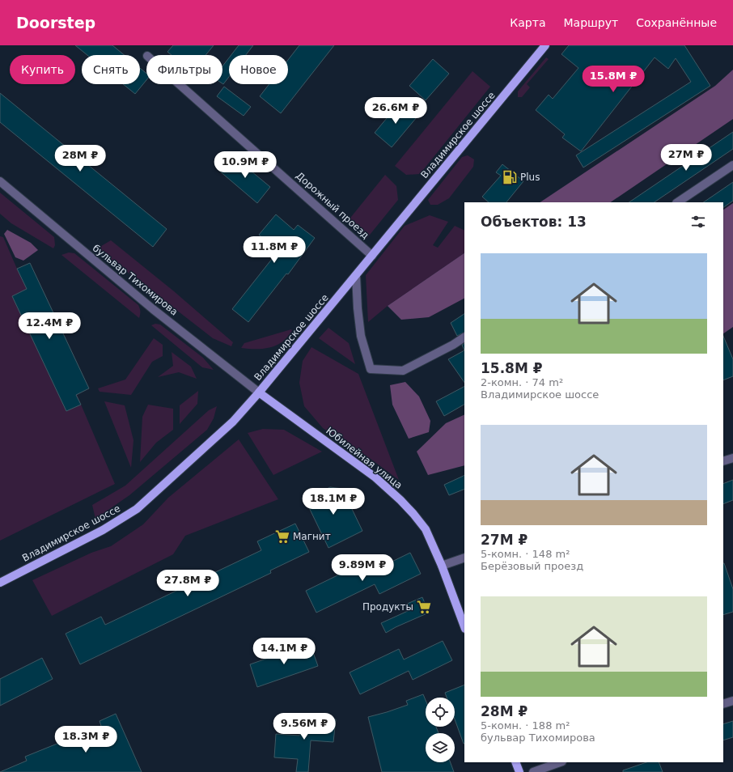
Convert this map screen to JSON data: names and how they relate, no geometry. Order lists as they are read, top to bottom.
{
  "streets": {
    "main road": ["Владимирское шоссе", "Юбилейная улица"],
    "street": ["Дорожный проезд", "бульвар Тихомирова"]
  },
  "crossings": [
    ["Владимирское шоссе", "Дорожный проезд"],
    ["Владимирское шоссе", "бульвар Тихомирова"],
    ["Владимирское шоссе", "Юбилейная улица"],
    ["бульвар Тихомирова", "Юбилейная улица"]
  ],
  "places": {
    "fuel station": ["Plus"],
    "supermarket": ["Магнит", "Продукты"]
  },
  "page": {
    "header": "Doorstep",
    "nav": ["Карта", "Маршрут", "Сохранённые"],
    "chip": [
      "Купить",
      "Снять",
      "Фильтры",
      "Новое"
    ],
    "price": [
      "15.8M ₽",
      "26.6M ₽",
      "27M ₽",
      "28M ₽",
      "10.9M ₽",
      "11.8M ₽",
      "12.4M ₽",
      "18.1M ₽",
      "9.89M ₽",
      "27.8M ₽",
      "14.1M ₽",
      "9.56M ₽",
      "18.3M ₽"
    ],
    "heading": "Объектов: 13",
    "list": [
      {
        "name": "15.8M ₽",
        "note": "2-комн. · 74 m² · Владимирское шоссе"
      },
      {
        "name": "27M ₽",
        "note": "5-комн. · 148 m² · Берёзовый проезд"
      },
      {
        "name": "28M ₽",
        "note": "5-комн. · 188 m² · бульвар Тихомирова"
      }
    ]
  }
}
